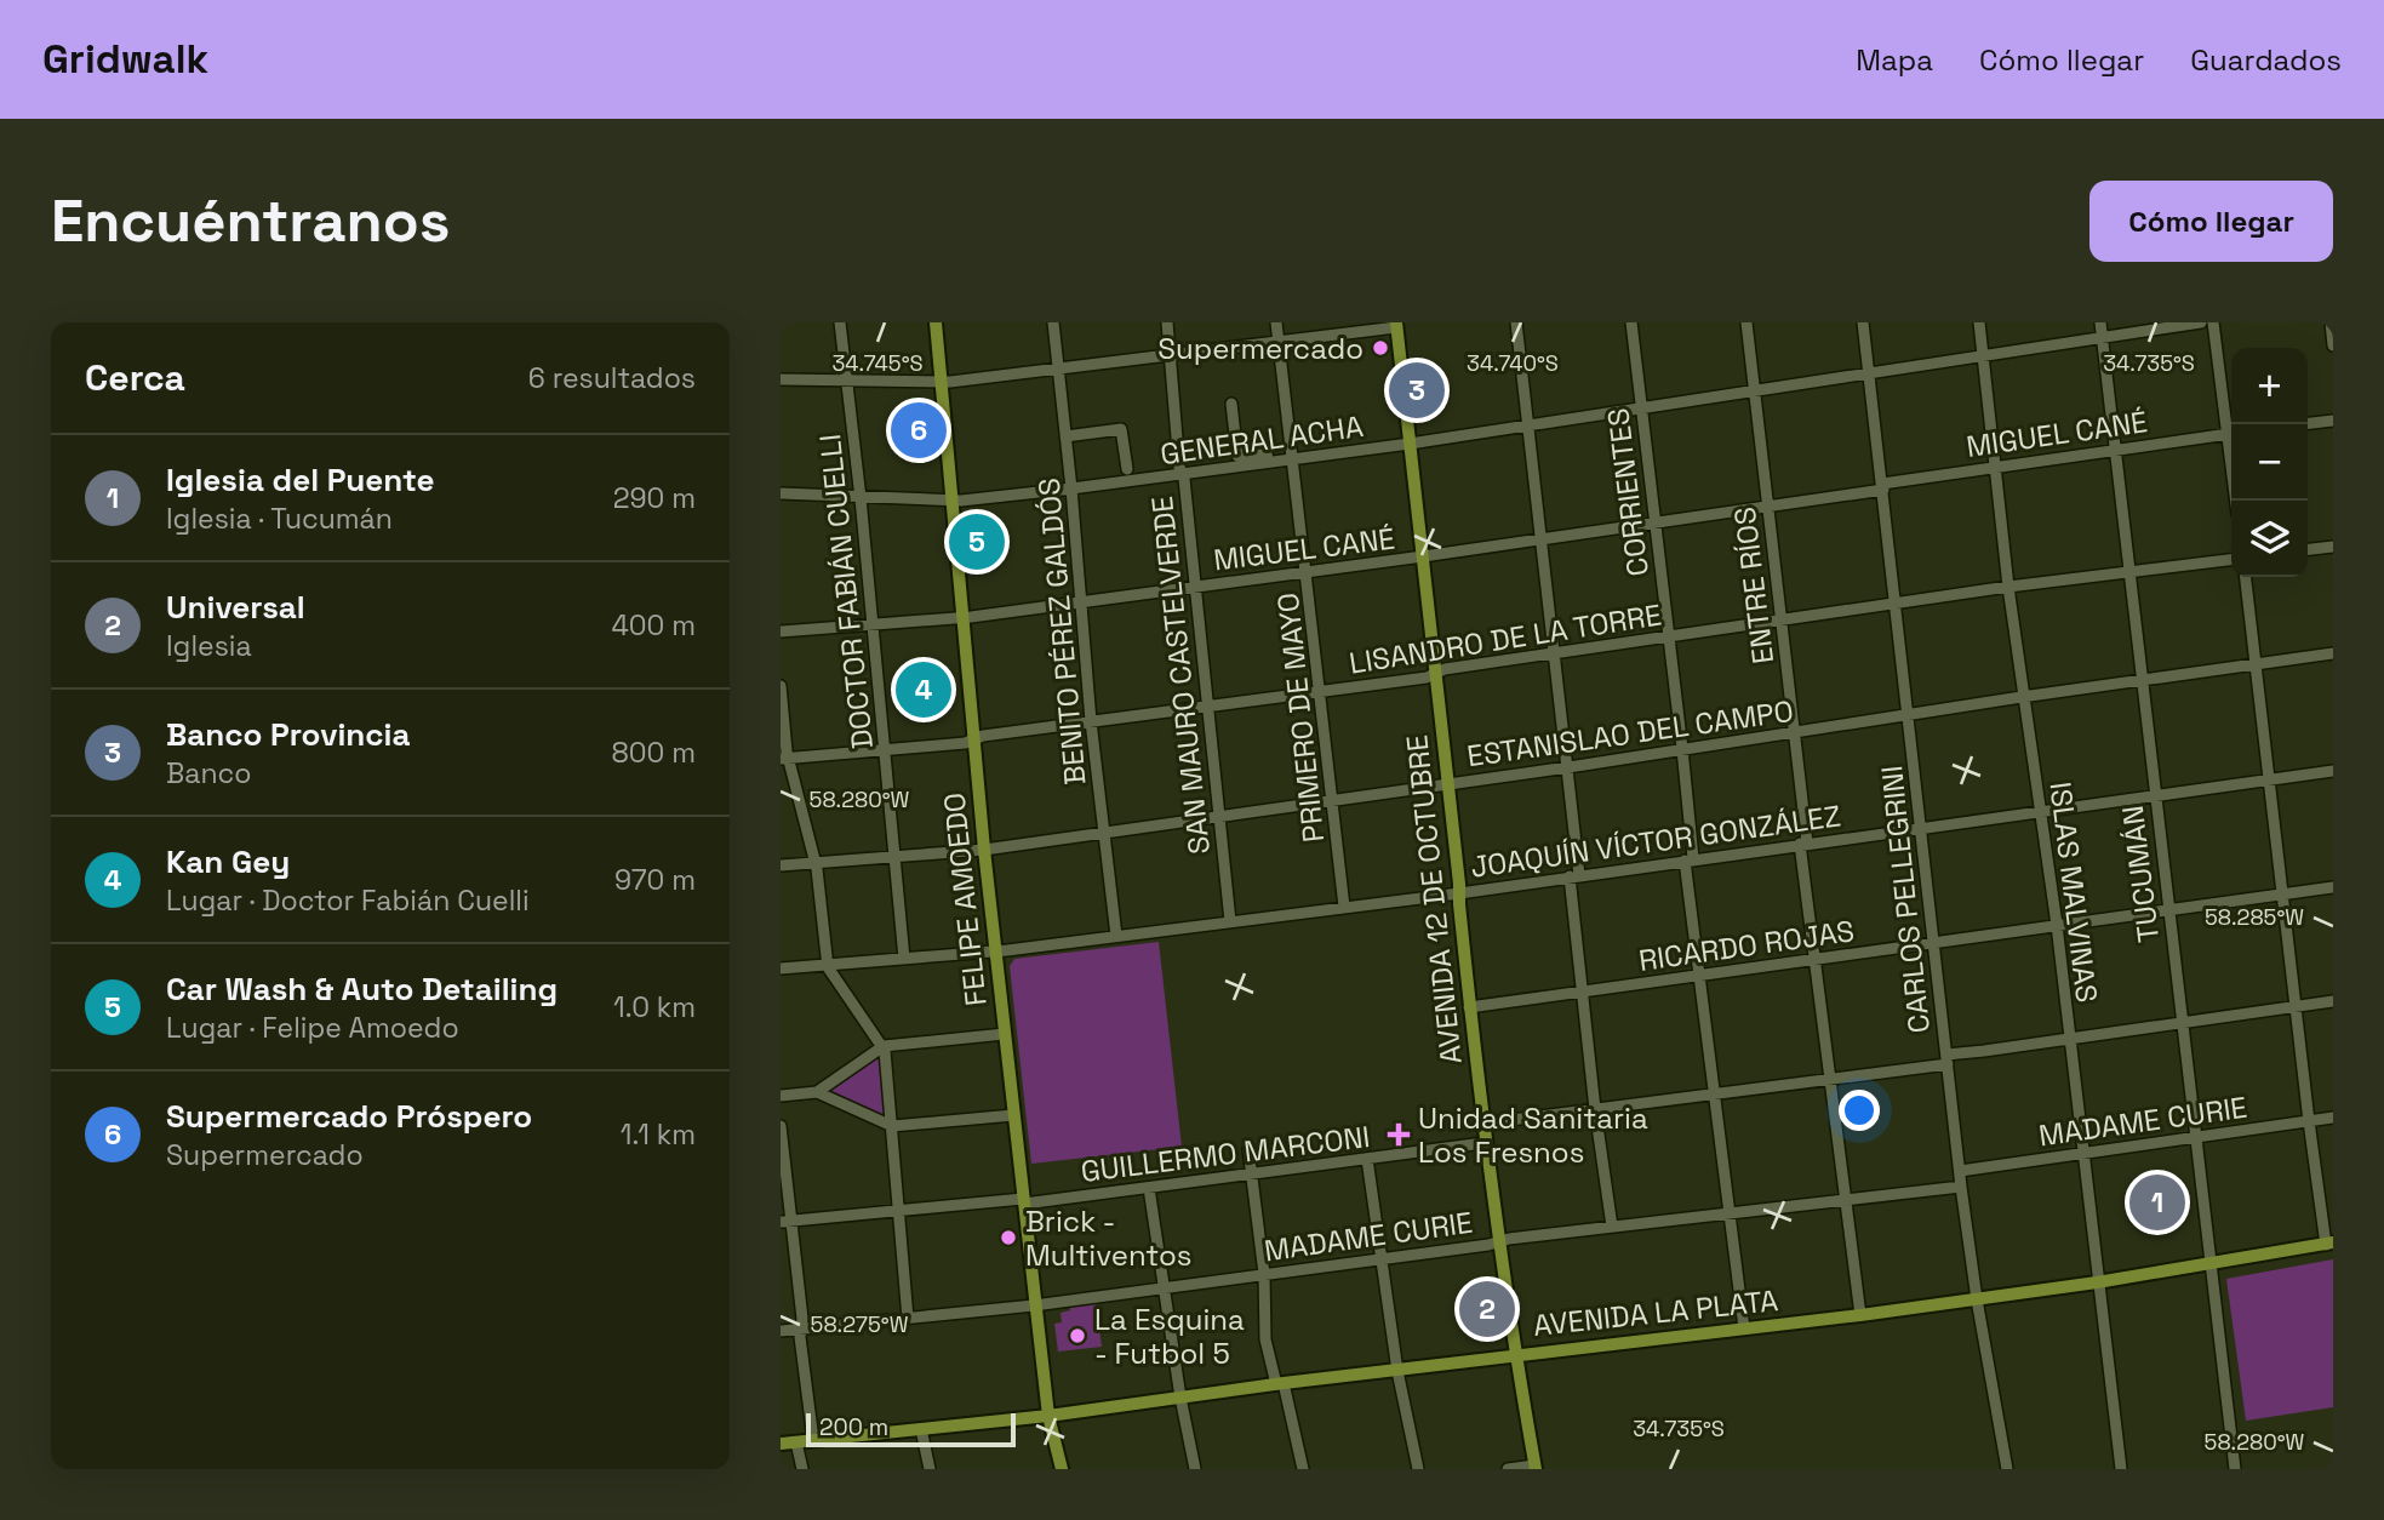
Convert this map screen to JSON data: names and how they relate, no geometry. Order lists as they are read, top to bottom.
{
  "streets": {
    "main road": ["FELIPE AMOEDO", "AVENIDA 12 DE OCTUBRE", "AVENIDA LA PLATA"],
    "street": [
      "MIGUEL CANÉ",
      "GENERAL ACHA",
      "CORRIENTES",
      "ENTRE RÍOS",
      "DOCTOR FABIÁN CUELLI",
      "BENITO PÉREZ GALDÓS",
      "LISANDRO DE LA TORRE",
      "SAN MAURO CASTELVERDE",
      "PRIMERO DE MAYO",
      "ESTANISLAO DEL CAMPO",
      "JOAQUÍN VÍCTOR GONZÁLEZ",
      "TUCUMÁN",
      "ISLAS MALVINAS",
      "CARLOS PELLEGRINI",
      "RICARDO ROJAS",
      "MADAME CURIE",
      "GUILLERMO MARCONI"
    ]
  },
  "crossings": [
    ["MIGUEL CANÉ", "CORRIENTES"],
    ["MIGUEL CANÉ", "ENTRE RÍOS"],
    ["MIGUEL CANÉ", "DOCTOR FABIÁN CUELLI"],
    ["MIGUEL CANÉ", "BENITO PÉREZ GALDÓS"],
    ["MIGUEL CANÉ", "SAN MAURO CASTELVERDE"],
    ["MIGUEL CANÉ", "PRIMERO DE MAYO"],
    ["MIGUEL CANÉ", "TUCUMÁN"],
    ["MIGUEL CANÉ", "ISLAS MALVINAS"],
    ["MIGUEL CANÉ", "FELIPE AMOEDO"],
    ["MIGUEL CANÉ", "AVENIDA 12 DE OCTUBRE"],
    ["MIGUEL CANÉ", "CARLOS PELLEGRINI"],
    ["GENERAL ACHA", "CORRIENTES"],
    ["GENERAL ACHA", "ENTRE RÍOS"],
    ["GENERAL ACHA", "DOCTOR FABIÁN CUELLI"],
    ["GENERAL ACHA", "BENITO PÉREZ GALDÓS"],
    ["GENERAL ACHA", "SAN MAURO CASTELVERDE"],
    ["GENERAL ACHA", "PRIMERO DE MAYO"],
    ["GENERAL ACHA", "TUCUMÁN"],
    ["GENERAL ACHA", "ISLAS MALVINAS"],
    ["GENERAL ACHA", "FELIPE AMOEDO"],
    ["GENERAL ACHA", "AVENIDA 12 DE OCTUBRE"],
    ["GENERAL ACHA", "CARLOS PELLEGRINI"],
    ["CORRIENTES", "LISANDRO DE LA TORRE"],
    ["CORRIENTES", "ESTANISLAO DEL CAMPO"],
    ["CORRIENTES", "JOAQUÍN VÍCTOR GONZÁLEZ"],
    ["CORRIENTES", "RICARDO ROJAS"],
    ["CORRIENTES", "MADAME CURIE"],
    ["CORRIENTES", "AVENIDA LA PLATA"],
    ["ENTRE RÍOS", "LISANDRO DE LA TORRE"],
    ["ENTRE RÍOS", "ESTANISLAO DEL CAMPO"],
    ["ENTRE RÍOS", "JOAQUÍN VÍCTOR GONZÁLEZ"],
    ["ENTRE RÍOS", "RICARDO ROJAS"],
    ["ENTRE RÍOS", "MADAME CURIE"],
    ["ENTRE RÍOS", "AVENIDA LA PLATA"],
    ["DOCTOR FABIÁN CUELLI", "LISANDRO DE LA TORRE"],
    ["DOCTOR FABIÁN CUELLI", "ESTANISLAO DEL CAMPO"],
    ["DOCTOR FABIÁN CUELLI", "JOAQUÍN VÍCTOR GONZÁLEZ"],
    ["BENITO PÉREZ GALDÓS", "LISANDRO DE LA TORRE"],
    ["BENITO PÉREZ GALDÓS", "ESTANISLAO DEL CAMPO"],
    ["BENITO PÉREZ GALDÓS", "JOAQUÍN VÍCTOR GONZÁLEZ"],
    ["LISANDRO DE LA TORRE", "SAN MAURO CASTELVERDE"],
    ["LISANDRO DE LA TORRE", "PRIMERO DE MAYO"],
    ["LISANDRO DE LA TORRE", "TUCUMÁN"],
    ["LISANDRO DE LA TORRE", "ISLAS MALVINAS"],
    ["LISANDRO DE LA TORRE", "FELIPE AMOEDO"],
    ["LISANDRO DE LA TORRE", "AVENIDA 12 DE OCTUBRE"],
    ["LISANDRO DE LA TORRE", "CARLOS PELLEGRINI"],
    ["SAN MAURO CASTELVERDE", "ESTANISLAO DEL CAMPO"],
    ["SAN MAURO CASTELVERDE", "JOAQUÍN VÍCTOR GONZÁLEZ"],
    ["PRIMERO DE MAYO", "ESTANISLAO DEL CAMPO"],
    ["PRIMERO DE MAYO", "JOAQUÍN VÍCTOR GONZÁLEZ"],
    ["ESTANISLAO DEL CAMPO", "TUCUMÁN"],
    ["ESTANISLAO DEL CAMPO", "ISLAS MALVINAS"],
    ["ESTANISLAO DEL CAMPO", "FELIPE AMOEDO"],
    ["ESTANISLAO DEL CAMPO", "AVENIDA 12 DE OCTUBRE"],
    ["ESTANISLAO DEL CAMPO", "CARLOS PELLEGRINI"],
    ["JOAQUÍN VÍCTOR GONZÁLEZ", "TUCUMÁN"],
    ["JOAQUÍN VÍCTOR GONZÁLEZ", "ISLAS MALVINAS"],
    ["JOAQUÍN VÍCTOR GONZÁLEZ", "FELIPE AMOEDO"],
    ["JOAQUÍN VÍCTOR GONZÁLEZ", "AVENIDA 12 DE OCTUBRE"],
    ["JOAQUÍN VÍCTOR GONZÁLEZ", "CARLOS PELLEGRINI"],
    ["TUCUMÁN", "RICARDO ROJAS"],
    ["TUCUMÁN", "MADAME CURIE"],
    ["TUCUMÁN", "AVENIDA LA PLATA"],
    ["ISLAS MALVINAS", "RICARDO ROJAS"],
    ["ISLAS MALVINAS", "MADAME CURIE"],
    ["ISLAS MALVINAS", "AVENIDA LA PLATA"],
    ["FELIPE AMOEDO", "MADAME CURIE"],
    ["FELIPE AMOEDO", "GUILLERMO MARCONI"],
    ["FELIPE AMOEDO", "AVENIDA LA PLATA"],
    ["AVENIDA 12 DE OCTUBRE", "RICARDO ROJAS"],
    ["AVENIDA 12 DE OCTUBRE", "MADAME CURIE"],
    ["AVENIDA 12 DE OCTUBRE", "GUILLERMO MARCONI"],
    ["AVENIDA 12 DE OCTUBRE", "AVENIDA LA PLATA"],
    ["CARLOS PELLEGRINI", "RICARDO ROJAS"],
    ["CARLOS PELLEGRINI", "MADAME CURIE"],
    ["CARLOS PELLEGRINI", "AVENIDA LA PLATA"]
  ],
  "places": {
    "other": ["Supermercado", "Brick - Multiventos", "La Esquina - Futbol 5"],
    "health": ["Unidad Sanitaria Los Fresnos"]
  },
  "scale_bar": "200 m",
  "page": {
    "header": "Gridwalk",
    "nav": ["Mapa", "Cómo llegar", "Guardados"],
    "buttons": "Cómo llegar",
    "title": "Encuéntranos",
    "heading": ["Cerca", "6 resultados"],
    "map_buttons": ["+", "−"],
    "pins": [
      "3",
      "6",
      "5",
      "4",
      "1",
      "2"
    ],
    "list": [
      {
        "mark": "1",
        "name": "Iglesia del Puente",
        "note": "Iglesia · Tucumán",
        "value": "290 m"
      },
      {
        "mark": "2",
        "name": "Universal",
        "note": "Iglesia",
        "value": "400 m"
      },
      {
        "mark": "3",
        "name": "Banco Provincia",
        "note": "Banco",
        "value": "800 m"
      },
      {
        "mark": "4",
        "name": "Kan Gey",
        "note": "Lugar · Doctor Fabián Cuelli",
        "value": "970 m"
      },
      {
        "mark": "5",
        "name": "Car Wash & Auto Detailing",
        "note": "Lugar · Felipe Amoedo",
        "value": "1.0 km"
      },
      {
        "mark": "6",
        "name": "Supermercado Próspero",
        "note": "Supermercado",
        "value": "1.1 km"
      }
    ],
    "scale": "200 m"
  },
  "coordinates": [
    "34.745°S",
    "34.740°S",
    "34.735°S",
    "58.280°W",
    "58.285°W",
    "58.275°W"
  ]
}
